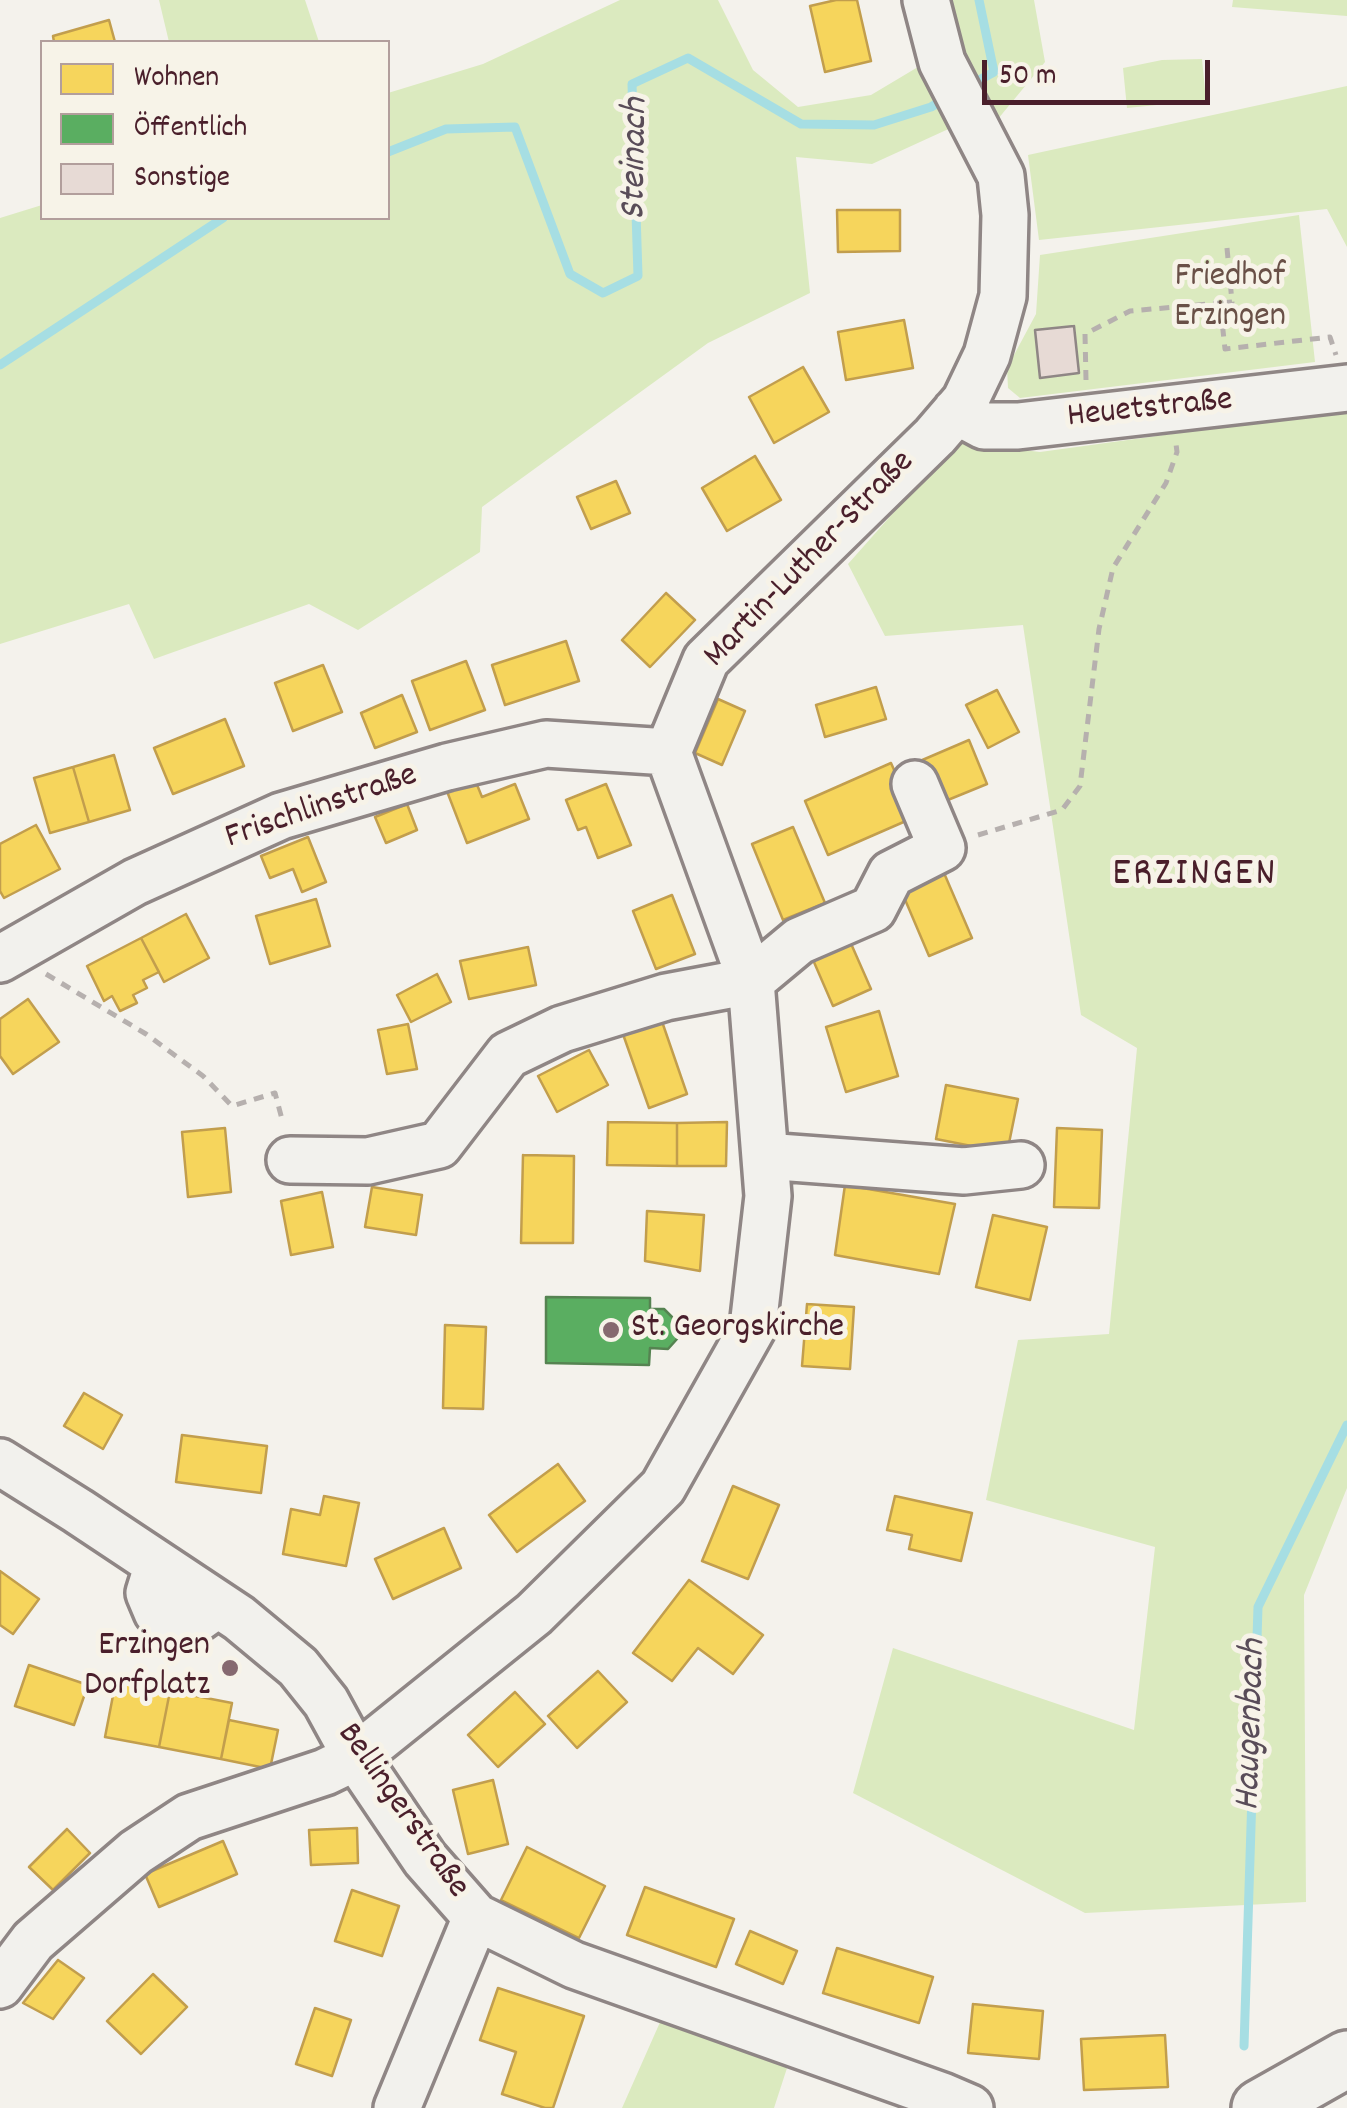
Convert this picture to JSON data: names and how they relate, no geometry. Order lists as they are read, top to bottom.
{
  "streets": {
    "street": [
      "Heuetstraße",
      "Martin-Luther-Straße",
      "Frischlinstraße",
      "Bellingerstraße"
    ]
  },
  "crossings": [
    ["Heuetstraße", "Martin-Luther-Straße"],
    ["Martin-Luther-Straße", "Frischlinstraße"]
  ],
  "districts": ["ERZINGEN"],
  "water": ["Steinach", "Haugenbach"],
  "parks": ["Friedhof Erzingen"],
  "places": ["St. Georgskirche", "Erzingen Dorfplatz"],
  "legend": ["Wohnen", "Öffentlich", "Sonstige"],
  "scale_bar": "50 m"
}
